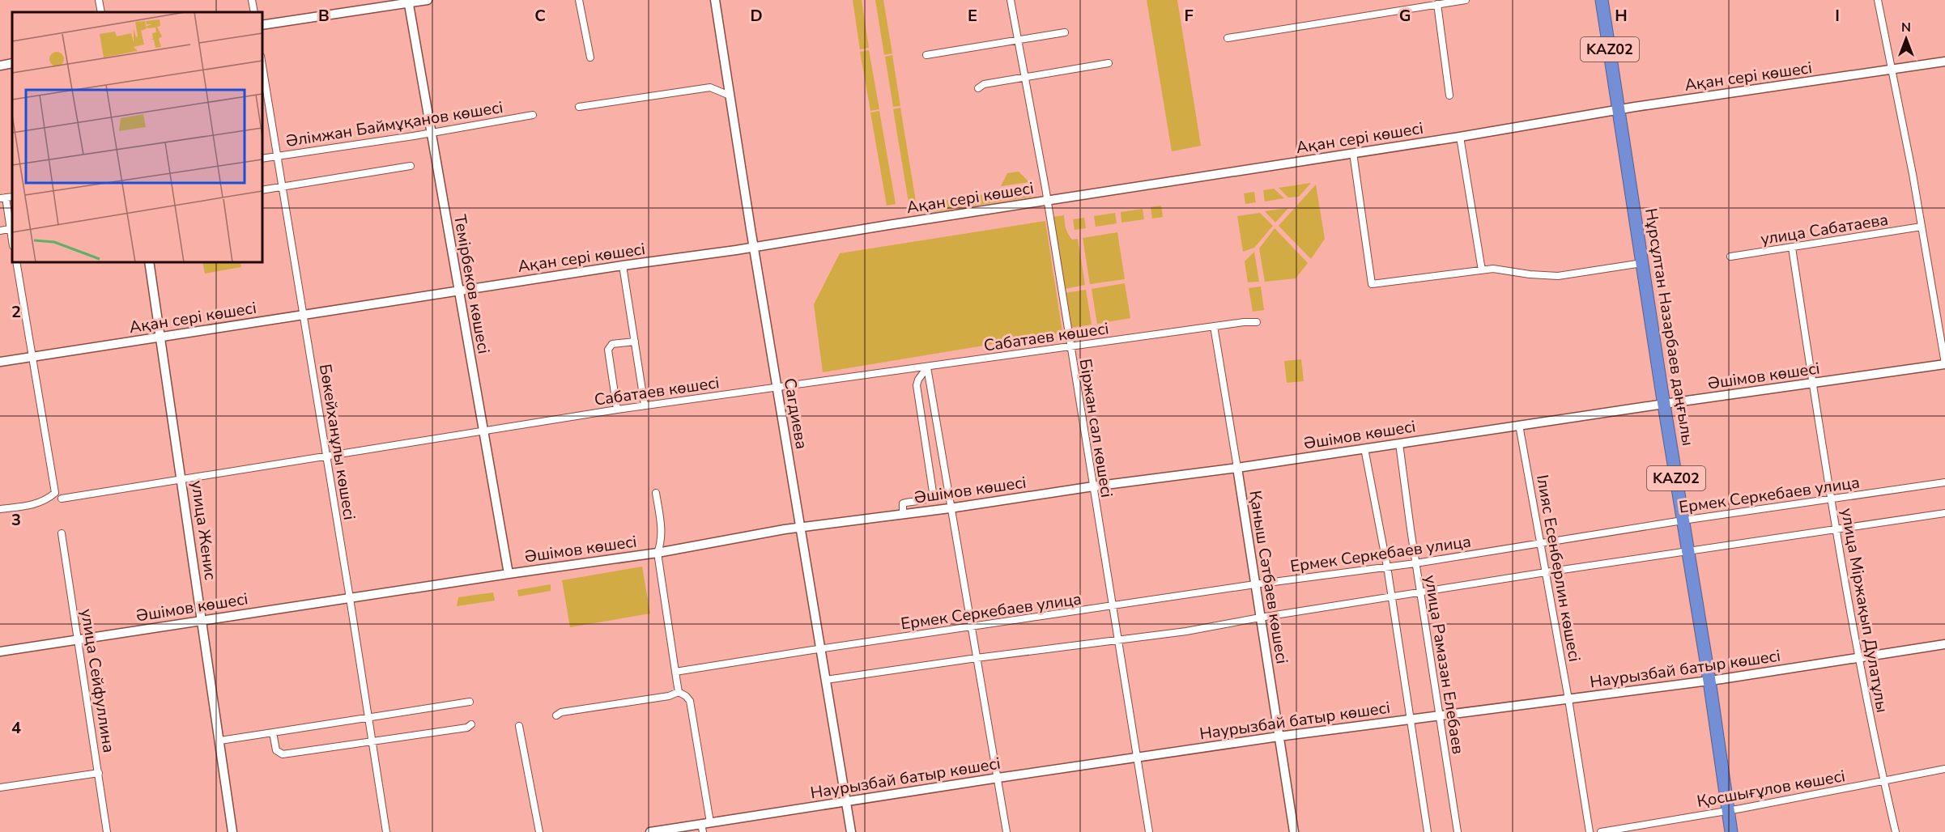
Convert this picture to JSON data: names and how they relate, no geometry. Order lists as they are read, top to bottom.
{
  "streets": {
    "highway": ["KАZ02", "Нұрсұлтан Назарбаев даңғылы"],
    "street": [
      "Ақан сері көшесі",
      "Әлімжан Баймұқанов көшесі",
      "улица Сабатаева",
      "Темірбеков көшесі",
      "Сабатаев көшесі",
      "Әшімов көшесі",
      "Сагдиева",
      "Біржан сал көшесі",
      "Бөкейханұлы көшесі",
      "Ермек Серкебаев улица",
      "улица Женис",
      "Ілияс Есенберлин көшесі",
      "Қаныш Сәтбаев көшесі",
      "улица Міржақып Дулатұлы",
      "улица Рамазан Елебаев",
      "Наурызбай батыр көшесі",
      "улица Сейфуллина",
      "Қосшығұлов көшесі"
    ]
  },
  "crossings": [
    ["Ақан сері көшесі", "Темірбеков көшесі"],
    ["Ақан сері көшесі", "Нұрсұлтан Назарбаев даңғылы"],
    ["Ақан сері көшесі", "Сагдиева"],
    ["Ақан сері көшесі", "Біржан сал көшесі"],
    ["Ақан сері көшесі", "Бөкейханұлы көшесі"],
    ["Ақан сері көшесі", "улица Женис"],
    ["Әлімжан Баймұқанов көшесі", "Темірбеков көшесі"],
    ["Әлімжан Баймұқанов көшесі", "Бөкейханұлы көшесі"],
    ["улица Сабатаева", "улица Міржақып Дулатұлы"],
    ["Темірбеков көшесі", "Сабатаев көшесі"],
    ["Темірбеков көшесі", "Әшімов көшесі"],
    ["Нұрсұлтан Назарбаев даңғылы", "Әшімов көшесі"],
    ["Нұрсұлтан Назарбаев даңғылы", "Ермек Серкебаев улица"],
    ["Нұрсұлтан Назарбаев даңғылы", "Наурызбай батыр көшесі"],
    ["Нұрсұлтан Назарбаев даңғылы", "Қосшығұлов көшесі"],
    ["Сабатаев көшесі", "Сагдиева"],
    ["Сабатаев көшесі", "Біржан сал көшесі"],
    ["Сабатаев көшесі", "Бөкейханұлы көшесі"],
    ["Сабатаев көшесі", "улица Женис"],
    ["Сабатаев көшесі", "Қаныш Сәтбаев көшесі"],
    ["Әшімов көшесі", "Сагдиева"],
    ["Әшімов көшесі", "Біржан сал көшесі"],
    ["Әшімов көшесі", "Бөкейханұлы көшесі"],
    ["Әшімов көшесі", "улица Женис"],
    ["Әшімов көшесі", "Ілияс Есенберлин көшесі"],
    ["Әшімов көшесі", "Қаныш Сәтбаев көшесі"],
    ["Әшімов көшесі", "улица Міржақып Дулатұлы"],
    ["Әшімов көшесі", "улица Рамазан Елебаев"],
    ["Әшімов көшесі", "улица Сейфуллина"],
    ["Сагдиева", "Ермек Серкебаев улица"],
    ["Сагдиева", "Наурызбай батыр көшесі"],
    ["Біржан сал көшесі", "Ермек Серкебаев улица"],
    ["Біржан сал көшесі", "Наурызбай батыр көшесі"],
    ["Ермек Серкебаев улица", "Ілияс Есенберлин көшесі"],
    ["Ермек Серкебаев улица", "Қаныш Сәтбаев көшесі"],
    ["Ермек Серкебаев улица", "улица Міржақып Дулатұлы"],
    ["Ермек Серкебаев улица", "улица Рамазан Елебаев"],
    ["Ілияс Есенберлин көшесі", "Наурызбай батыр көшесі"],
    ["Қаныш Сәтбаев көшесі", "Наурызбай батыр көшесі"],
    ["улица Міржақып Дулатұлы", "Наурызбай батыр көшесі"],
    ["улица Міржақып Дулатұлы", "Қосшығұлов көшесі"],
    ["улица Рамазан Елебаев", "Наурызбай батыр көшесі"]
  ],
  "north": "top",
  "grid": {
    "columns": [
      "B",
      "C",
      "D",
      "E",
      "F",
      "G",
      "H",
      "I"
    ],
    "rows": ["2", "3", "4"]
  }
}
